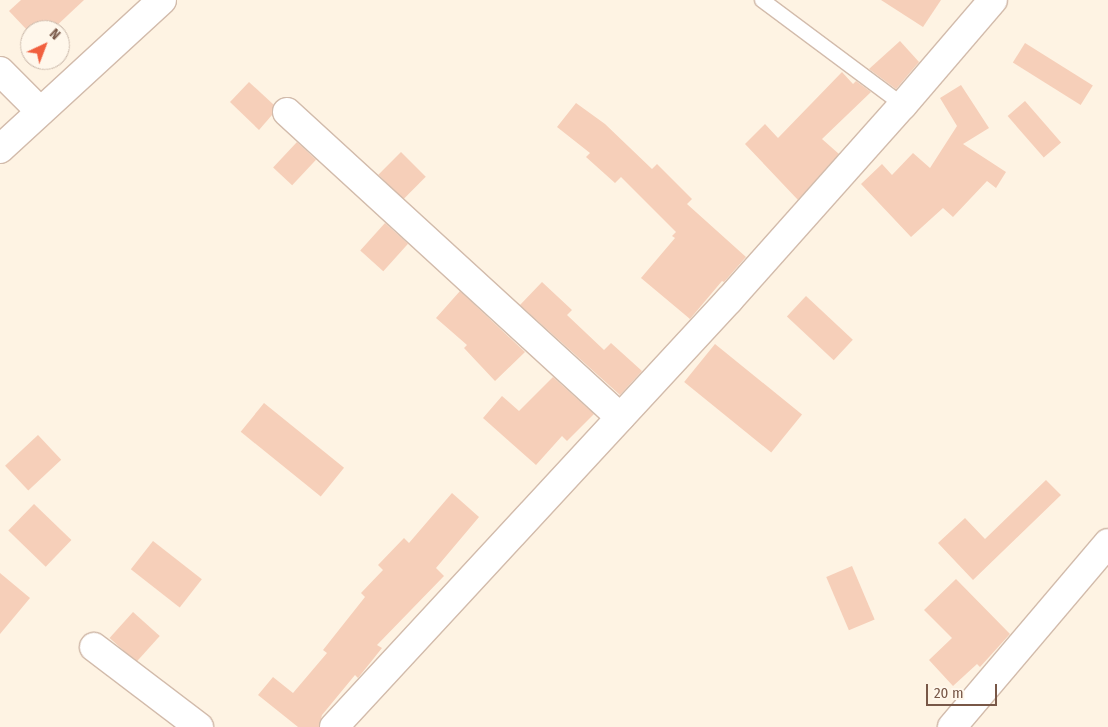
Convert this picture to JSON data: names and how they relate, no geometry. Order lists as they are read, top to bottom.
{
  "scale_bar": "20 m",
  "north": "top right"
}
